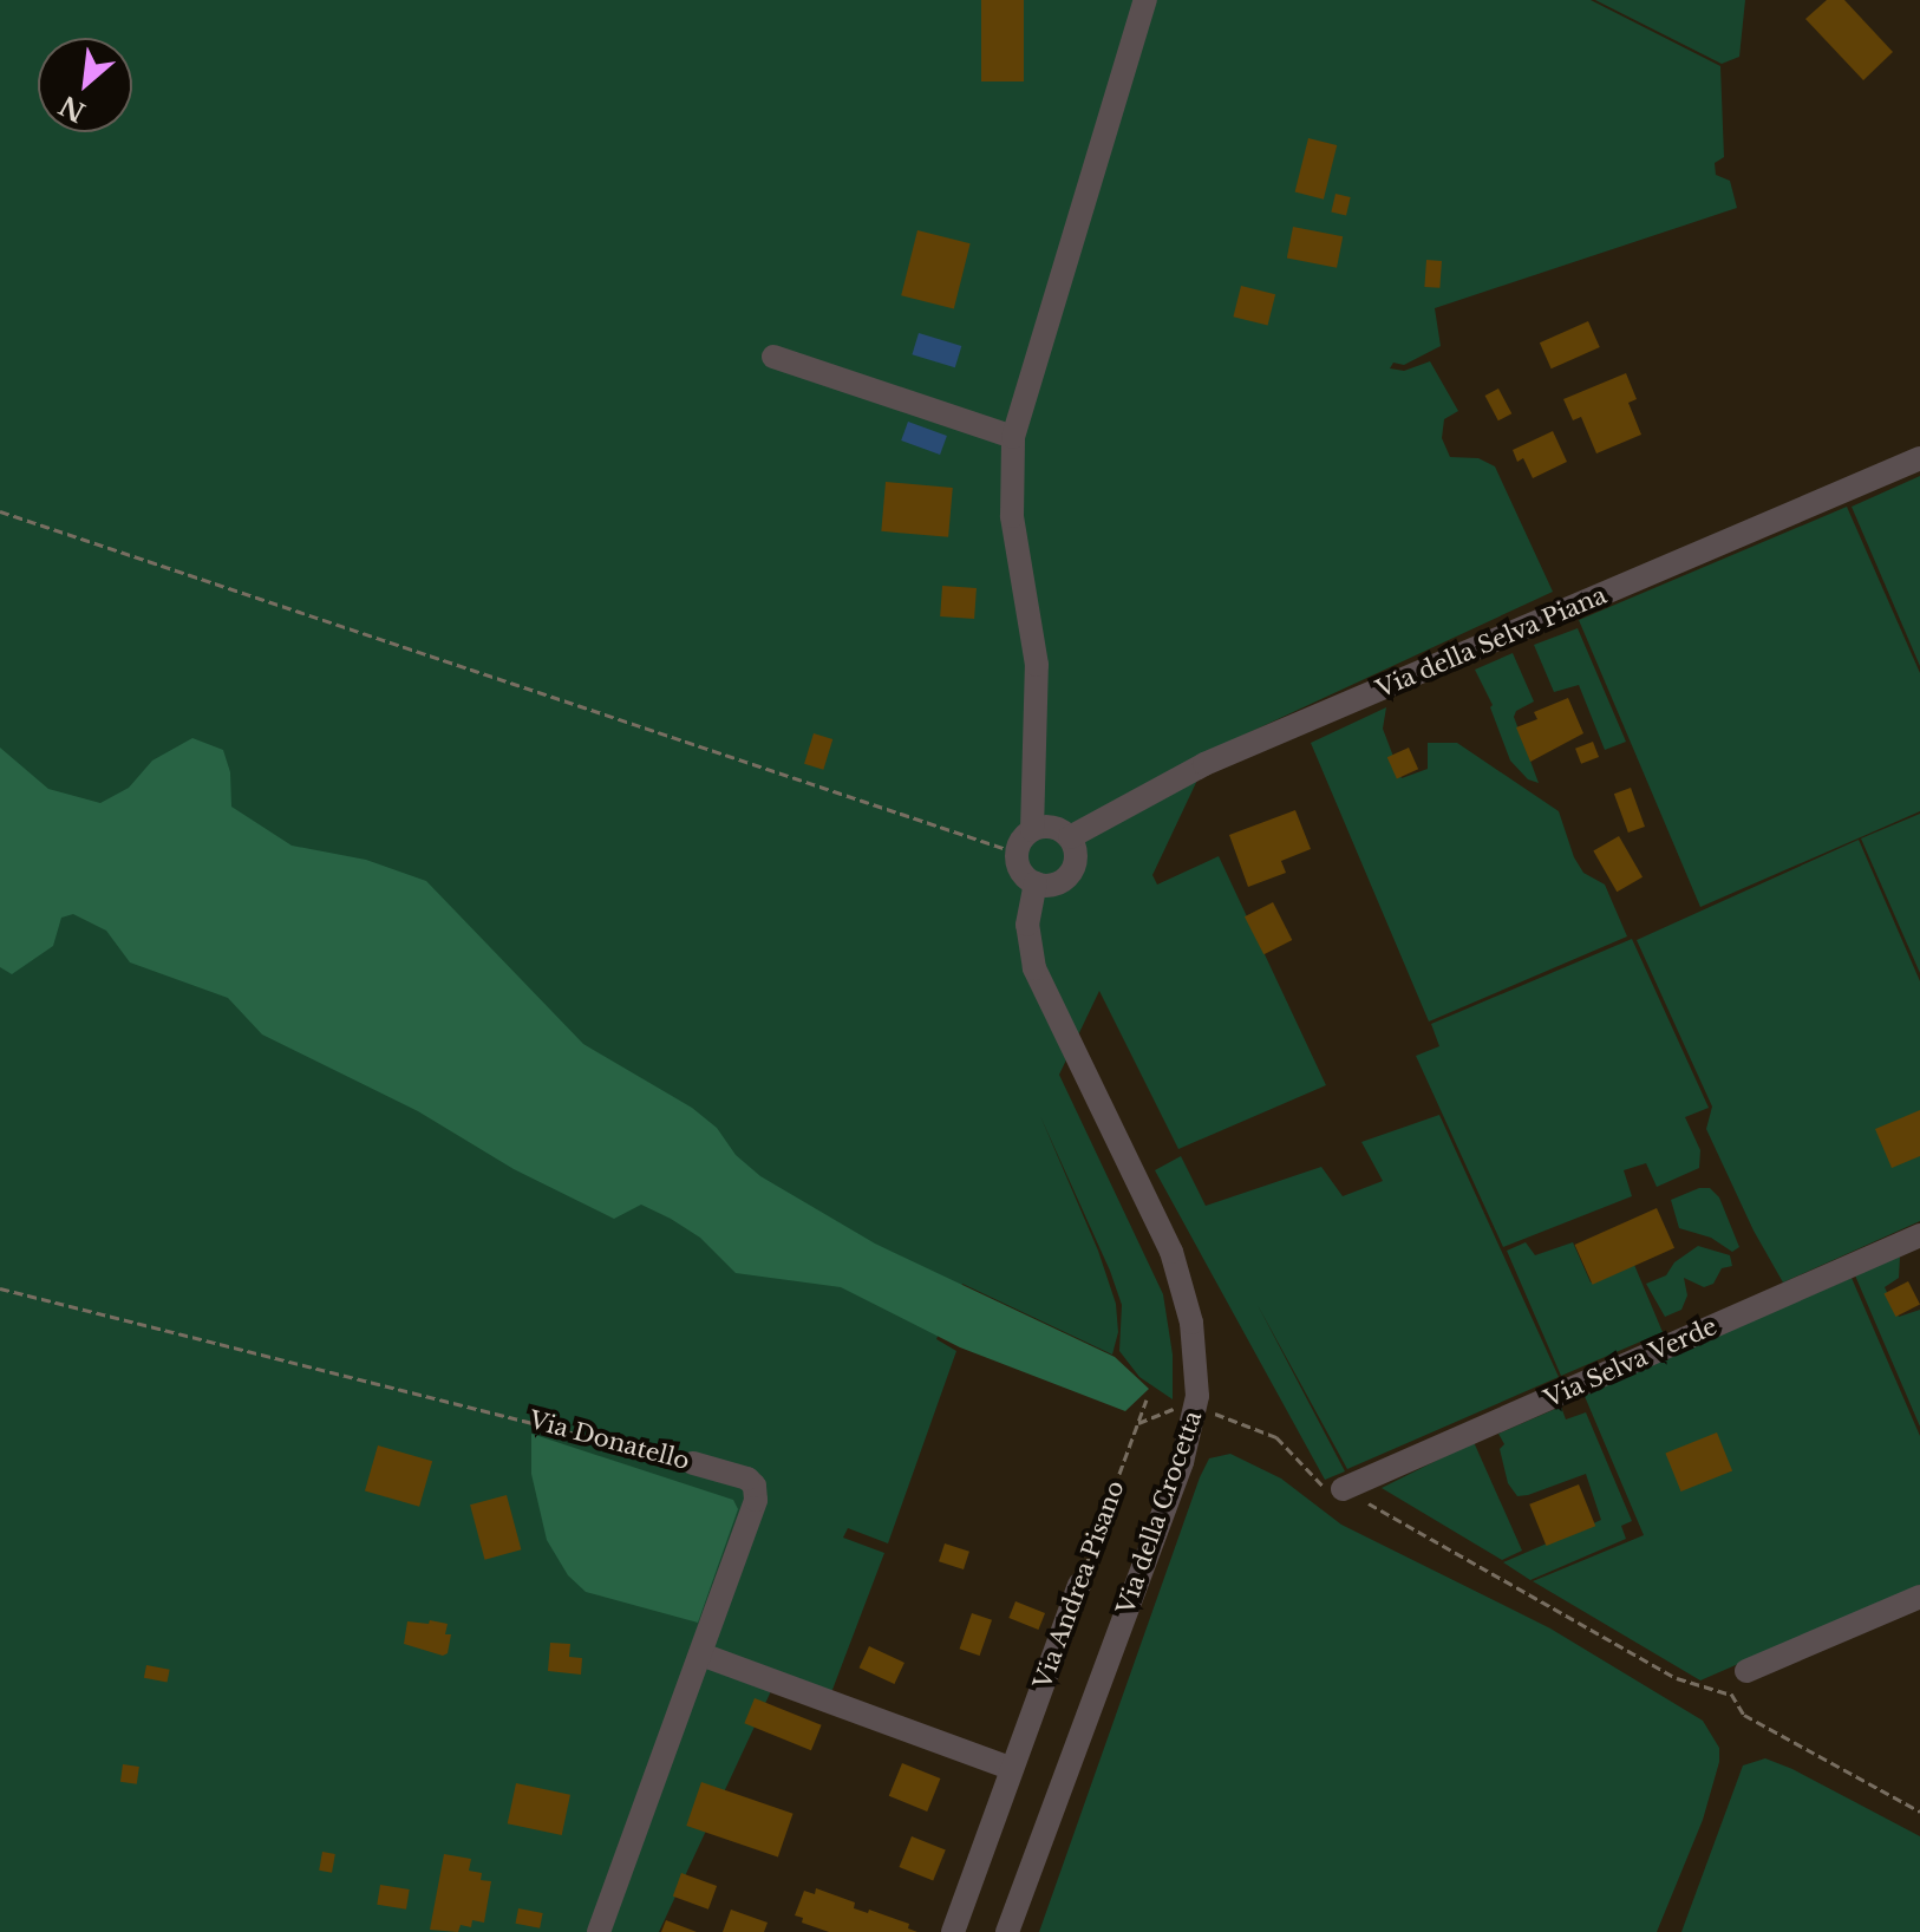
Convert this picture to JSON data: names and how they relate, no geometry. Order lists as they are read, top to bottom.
{
  "streets": {
    "street": [
      "Via della Selva Piana",
      "Via Selva Verde",
      "Via Donatello",
      "Via della Crocetta",
      "Via Andrea Pisano"
    ]
  },
  "crossings": [
    ["Via della Selva Piana", "Via della Crocetta"]
  ],
  "north": "bottom left"
}
